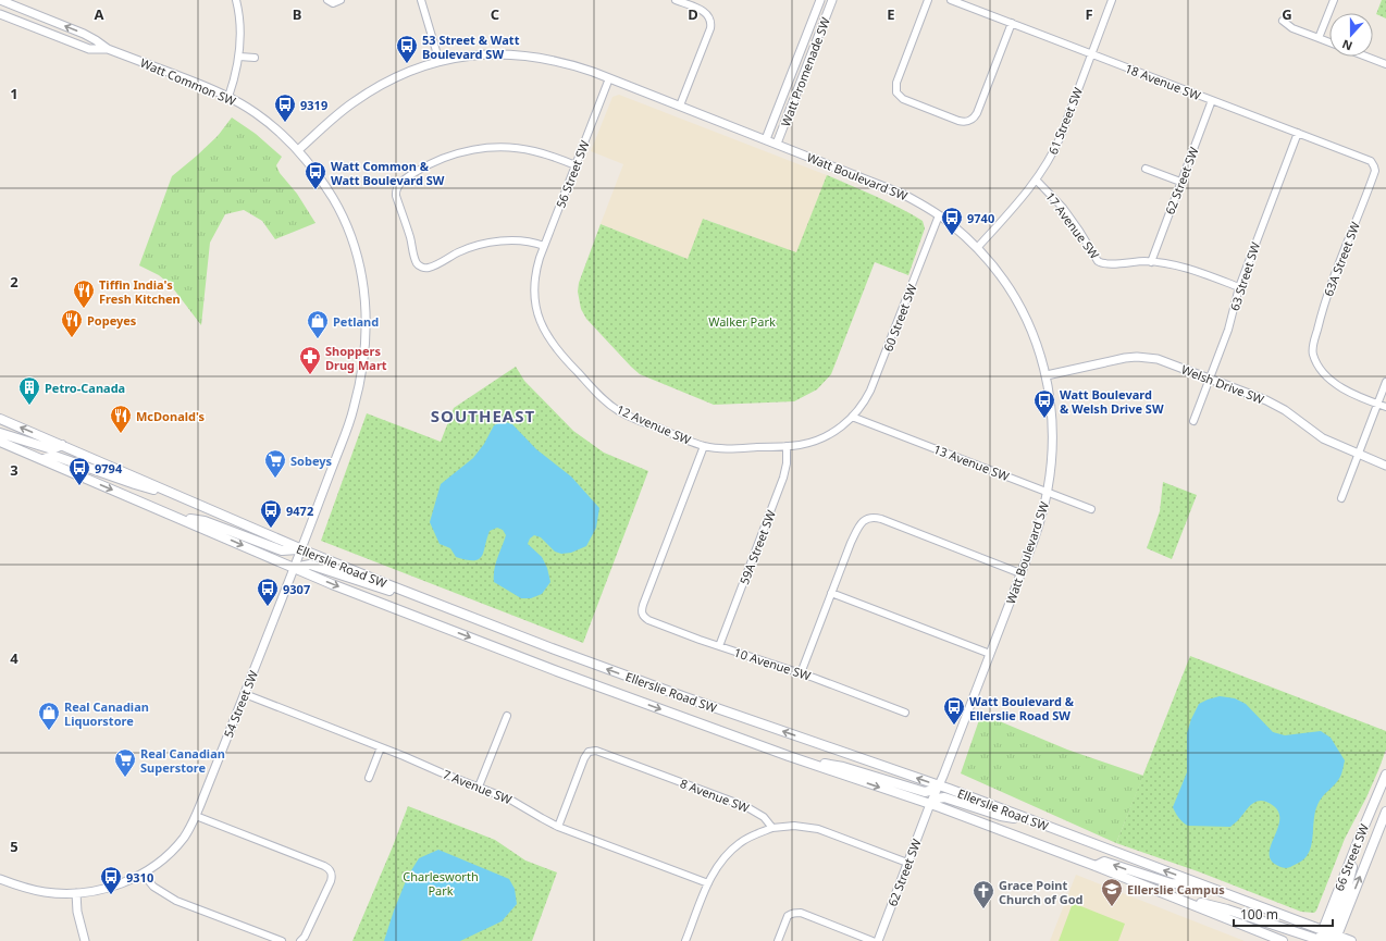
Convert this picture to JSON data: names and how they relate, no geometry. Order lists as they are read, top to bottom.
{
  "streets": {
    "main road": ["Ellerslie Road SW", "66 Street SW"],
    "street": [
      "Watt Promenade SW",
      "Watt Common SW",
      "18 Avenue SW",
      "61 Street SW",
      "56 Street SW",
      "Watt Boulevard SW",
      "62 Street SW",
      "17 Avenue SW",
      "63A Street SW",
      "63 Street SW",
      "60 Street SW",
      "Welsh Drive SW",
      "12 Avenue SW",
      "13 Avenue SW",
      "59A Street SW",
      "10 Avenue SW",
      "54 Street SW",
      "7 Avenue SW",
      "8 Avenue SW"
    ]
  },
  "crossings": [
    ["Watt Promenade SW", "Watt Boulevard SW"],
    ["Watt Common SW", "Watt Boulevard SW"],
    ["Watt Common SW", "Ellerslie Road SW"],
    ["Watt Common SW", "54 Street SW"],
    ["18 Avenue SW", "61 Street SW"],
    ["18 Avenue SW", "62 Street SW"],
    ["18 Avenue SW", "63A Street SW"],
    ["18 Avenue SW", "63 Street SW"],
    ["61 Street SW", "Watt Boulevard SW"],
    ["61 Street SW", "17 Avenue SW"],
    ["56 Street SW", "Watt Boulevard SW"],
    ["56 Street SW", "12 Avenue SW"],
    ["Watt Boulevard SW", "62 Street SW"],
    ["Watt Boulevard SW", "60 Street SW"],
    ["Watt Boulevard SW", "Welsh Drive SW"],
    ["Watt Boulevard SW", "13 Avenue SW"],
    ["Watt Boulevard SW", "Ellerslie Road SW"],
    ["62 Street SW", "17 Avenue SW"],
    ["62 Street SW", "Ellerslie Road SW"],
    ["17 Avenue SW", "63 Street SW"],
    ["63 Street SW", "Welsh Drive SW"],
    ["60 Street SW", "12 Avenue SW"],
    ["60 Street SW", "13 Avenue SW"],
    ["12 Avenue SW", "13 Avenue SW"],
    ["12 Avenue SW", "59A Street SW"],
    ["12 Avenue SW", "10 Avenue SW"],
    ["59A Street SW", "10 Avenue SW"],
    ["Ellerslie Road SW", "54 Street SW"],
    ["Ellerslie Road SW", "66 Street SW"],
    ["54 Street SW", "7 Avenue SW"],
    ["7 Avenue SW", "8 Avenue SW"]
  ],
  "districts": ["SOUTHEAST"],
  "parks": ["Walker Park", "Charlesworth Park"],
  "places": {
    "bus stop": [
      "53 Street & Watt Boulevard SW",
      "9319",
      "Watt Common & Watt Boulevard SW",
      "9740",
      "Watt Boulevard & Welsh Drive SW",
      "9794",
      "9472",
      "9307",
      "Watt Boulevard & Ellerslie Road SW",
      "9310"
    ],
    "restaurant": ["Tiffin India's Fresh Kitchen", "Popeyes", "McDonald's"],
    "shop": ["Petland", "Real Canadian Liquorstore"],
    "pharmacy": ["Shoppers Drug Mart"],
    "building": ["Petro-Canada"],
    "supermarket": ["Sobeys", "Real Canadian Superstore"],
    "school or university": ["Ellerslie Campus"],
    "church": ["Grace Point Church of God"]
  },
  "scale_bar": "100 m",
  "north": "bottom",
  "grid": {
    "columns": [
      "A",
      "B",
      "C",
      "D",
      "E",
      "F",
      "G"
    ],
    "rows": [
      "1",
      "2",
      "3",
      "4",
      "5"
    ]
  }
}
